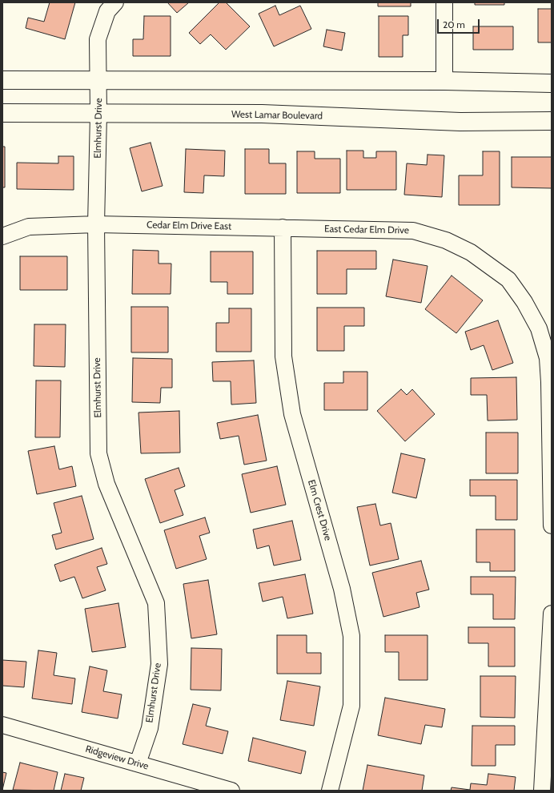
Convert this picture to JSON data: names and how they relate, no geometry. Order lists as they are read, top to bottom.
{
  "streets": {
    "main road": ["West Lamar Boulevard"],
    "street": [
      "Elmhurst Drive",
      "Cedar Elm Drive East",
      "East Cedar Elm Drive",
      "Elm Crest Drive",
      "Ridgeview Drive"
    ]
  },
  "crossings": [
    ["West Lamar Boulevard", "Elmhurst Drive"],
    ["Elmhurst Drive", "Cedar Elm Drive East"],
    ["Elmhurst Drive", "Ridgeview Drive"],
    ["Cedar Elm Drive East", "East Cedar Elm Drive"],
    ["Cedar Elm Drive East", "Elm Crest Drive"],
    ["East Cedar Elm Drive", "Elm Crest Drive"]
  ],
  "scale_bar": "20 m"
}
